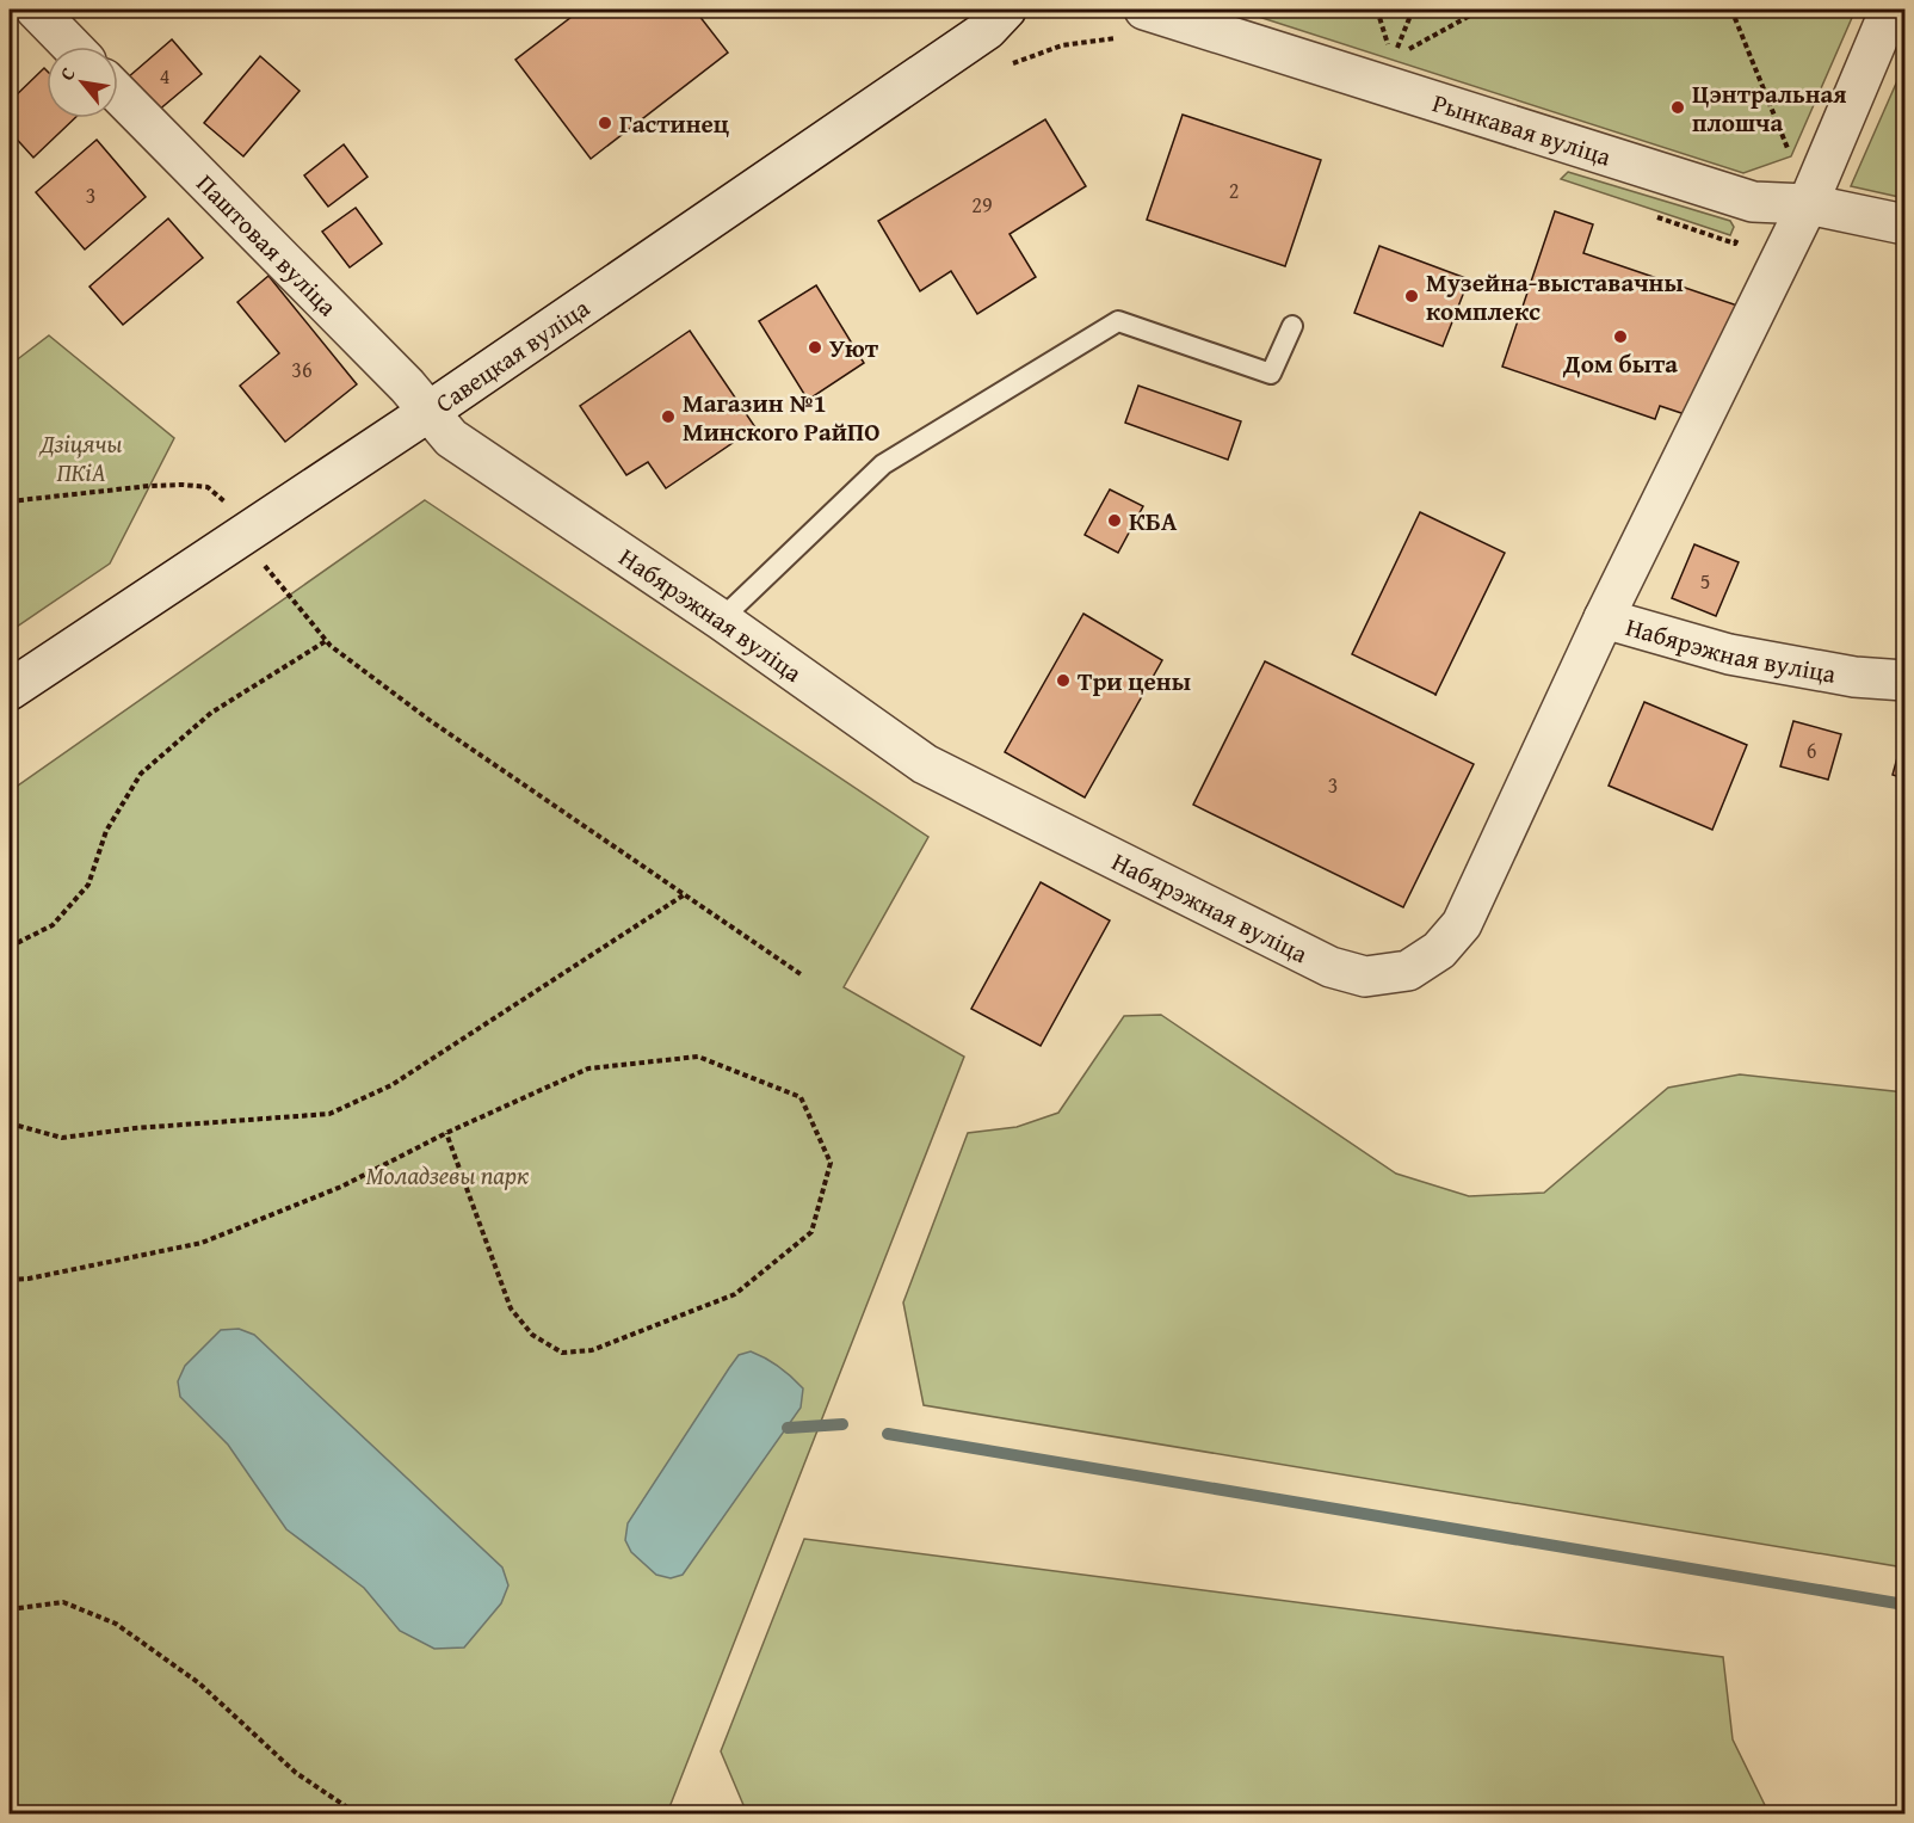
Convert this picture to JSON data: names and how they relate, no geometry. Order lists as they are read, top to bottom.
{
  "streets": {
    "street": [
      "Рынкавая вуліца",
      "Паштовая вуліца",
      "Савецкая вуліца",
      "Набярэжная вуліца"
    ]
  },
  "crossings": [
    ["Паштовая вуліца", "Савецкая вуліца"],
    ["Паштовая вуліца", "Набярэжная вуліца"],
    ["Савецкая вуліца", "Набярэжная вуліца"]
  ],
  "parks": ["Дзіцячы ПКіА", "Моладзевы парк"],
  "places": [
    "Цэнтральная плошча",
    "Гастинец",
    "Музейна-выставачны комплекс",
    "Дом быта",
    "Уют",
    "Магазин №1 Минского РайПО",
    "КБА",
    "Три цены"
  ],
  "house_numbers": [
    "4",
    "2",
    "3",
    "29",
    "36",
    "5",
    "6",
    "3"
  ],
  "north": "top left"
}
